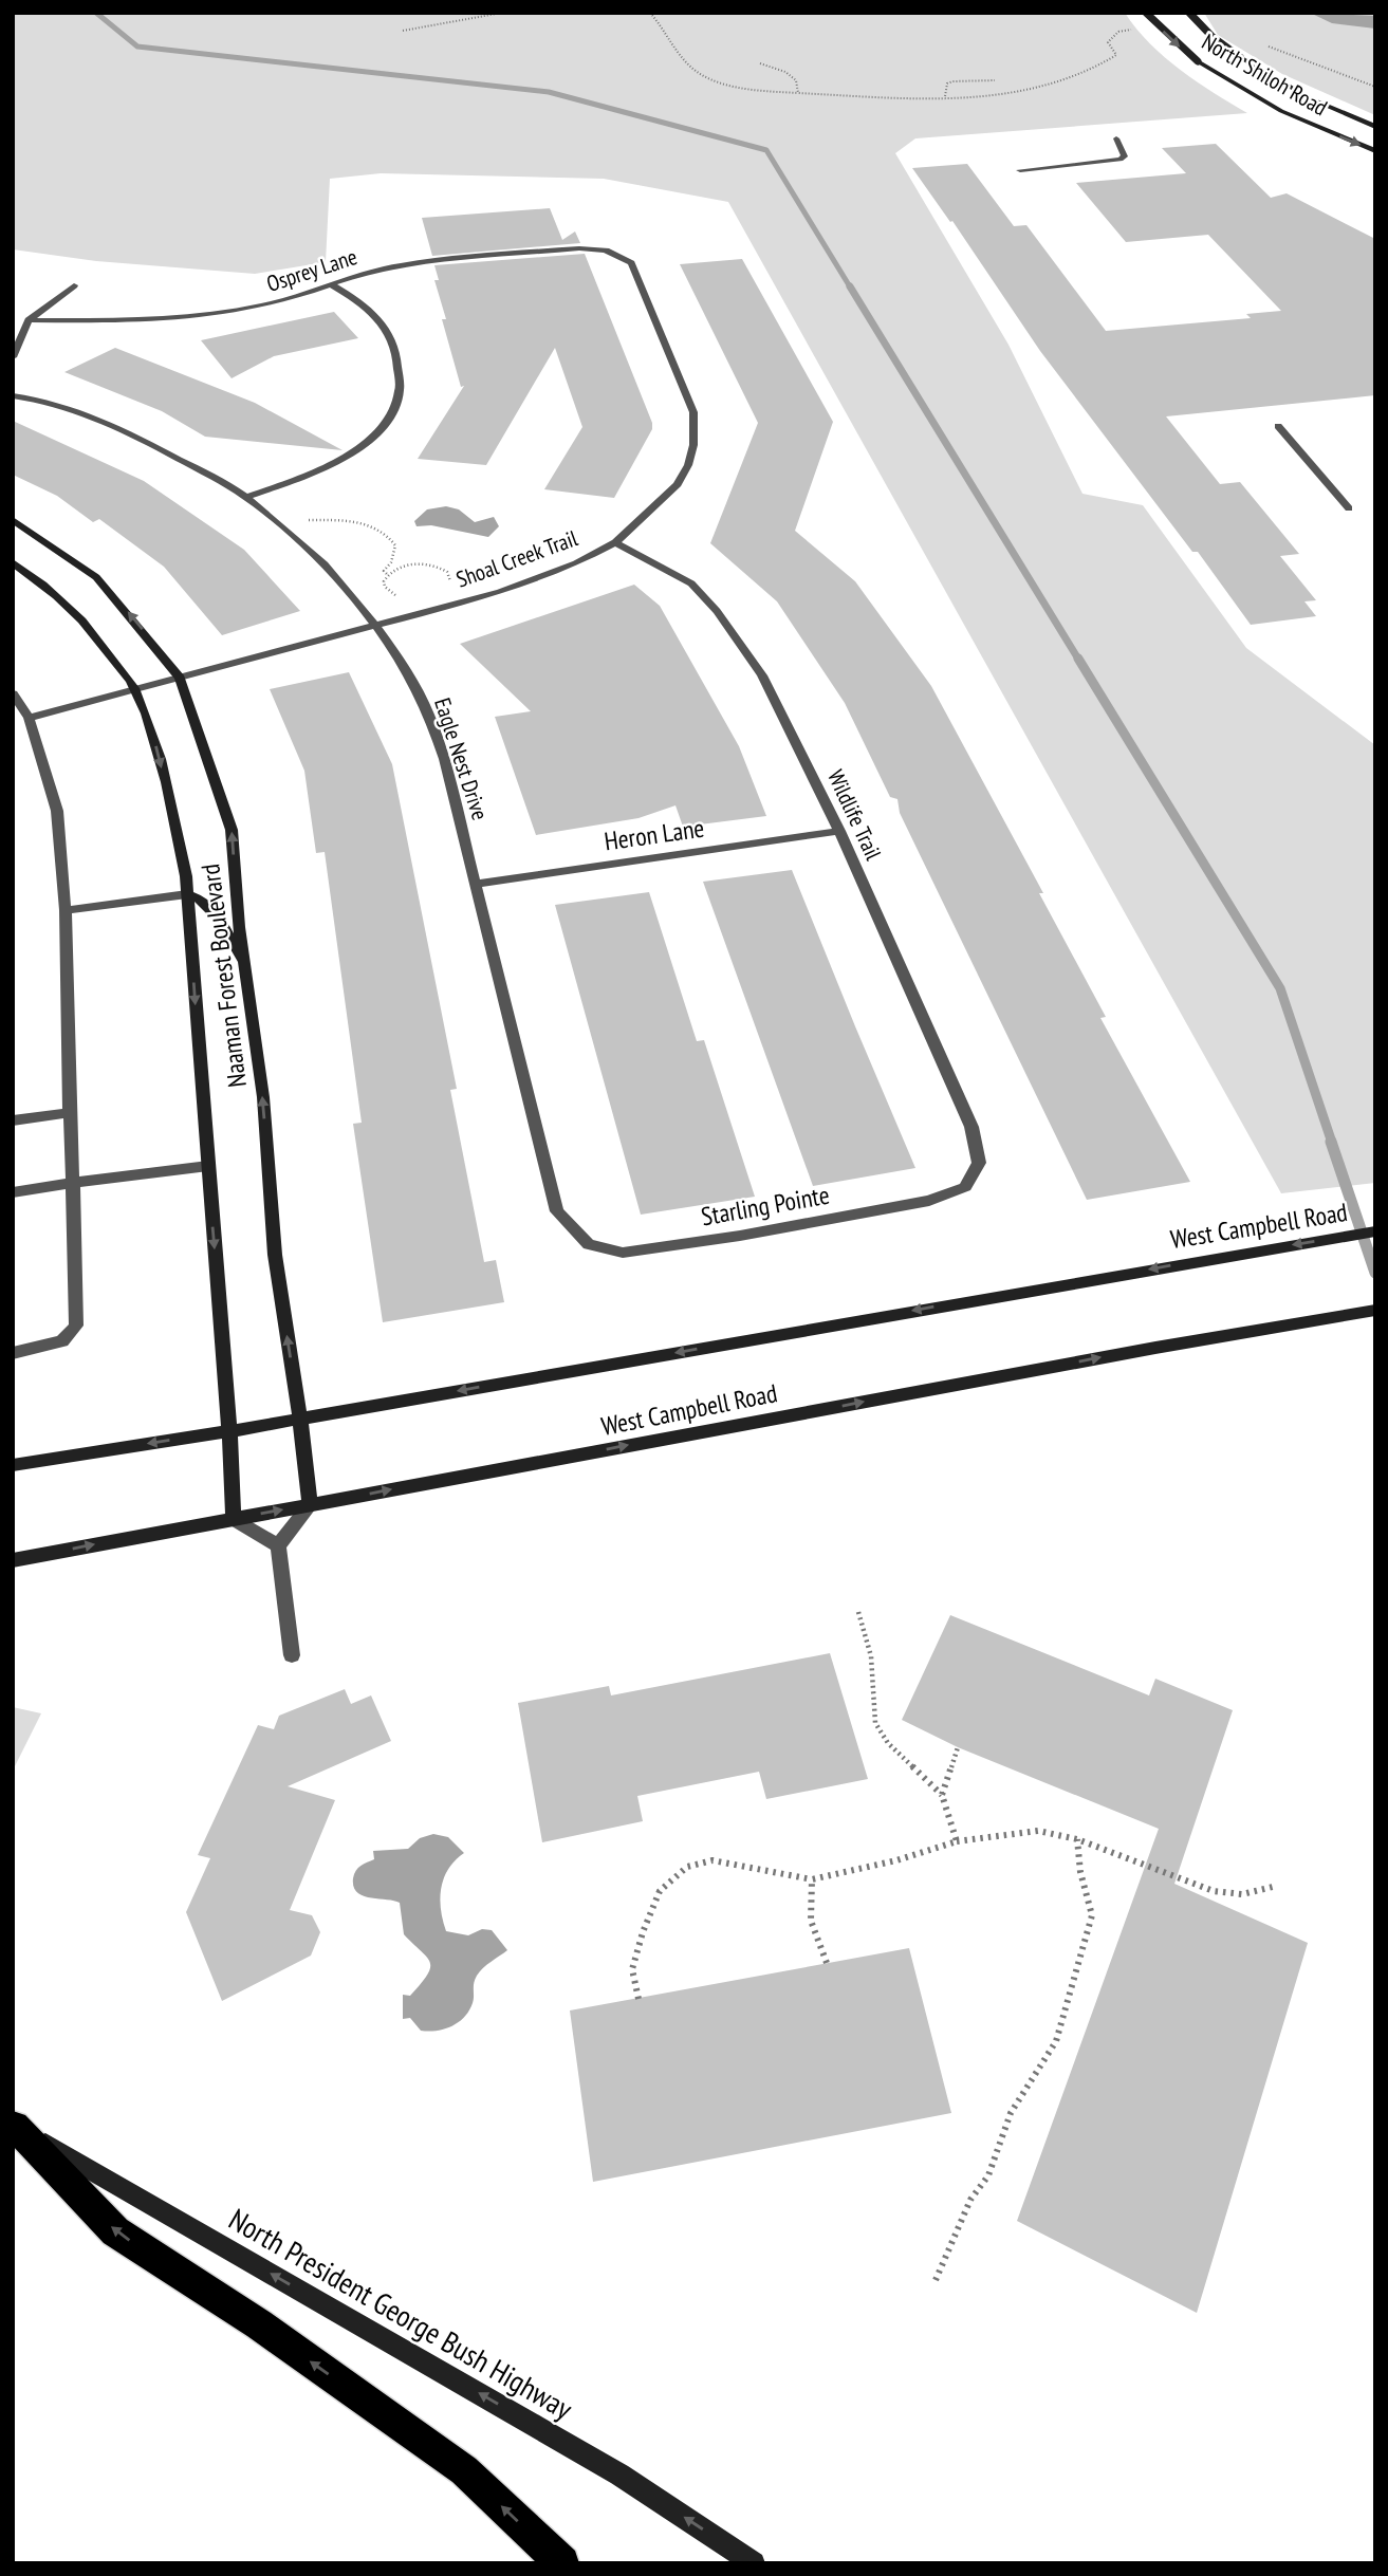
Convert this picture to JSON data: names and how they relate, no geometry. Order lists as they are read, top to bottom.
{
  "streets": {
    "main road": [
      "North Shiloh Road",
      "Naaman Forest Boulevard",
      "West Campbell Road",
      "North President George Bush Highway"
    ],
    "street": [
      "Osprey Lane",
      "Shoal Creek Trail",
      "Eagle Nest Drive",
      "Wildlife Trail",
      "Heron Lane",
      "Starling Pointe"
    ]
  },
  "crossings": [
    ["Osprey Lane", "Shoal Creek Trail"],
    ["Shoal Creek Trail", "Eagle Nest Drive"],
    ["Shoal Creek Trail", "Wildlife Trail"],
    ["Shoal Creek Trail", "Naaman Forest Boulevard"],
    ["Eagle Nest Drive", "Heron Lane"],
    ["Eagle Nest Drive", "Starling Pointe"],
    ["Wildlife Trail", "Heron Lane"],
    ["Wildlife Trail", "Starling Pointe"],
    ["Naaman Forest Boulevard", "West Campbell Road"]
  ],
  "one_way": ["North President George Bush Highway"]
}
